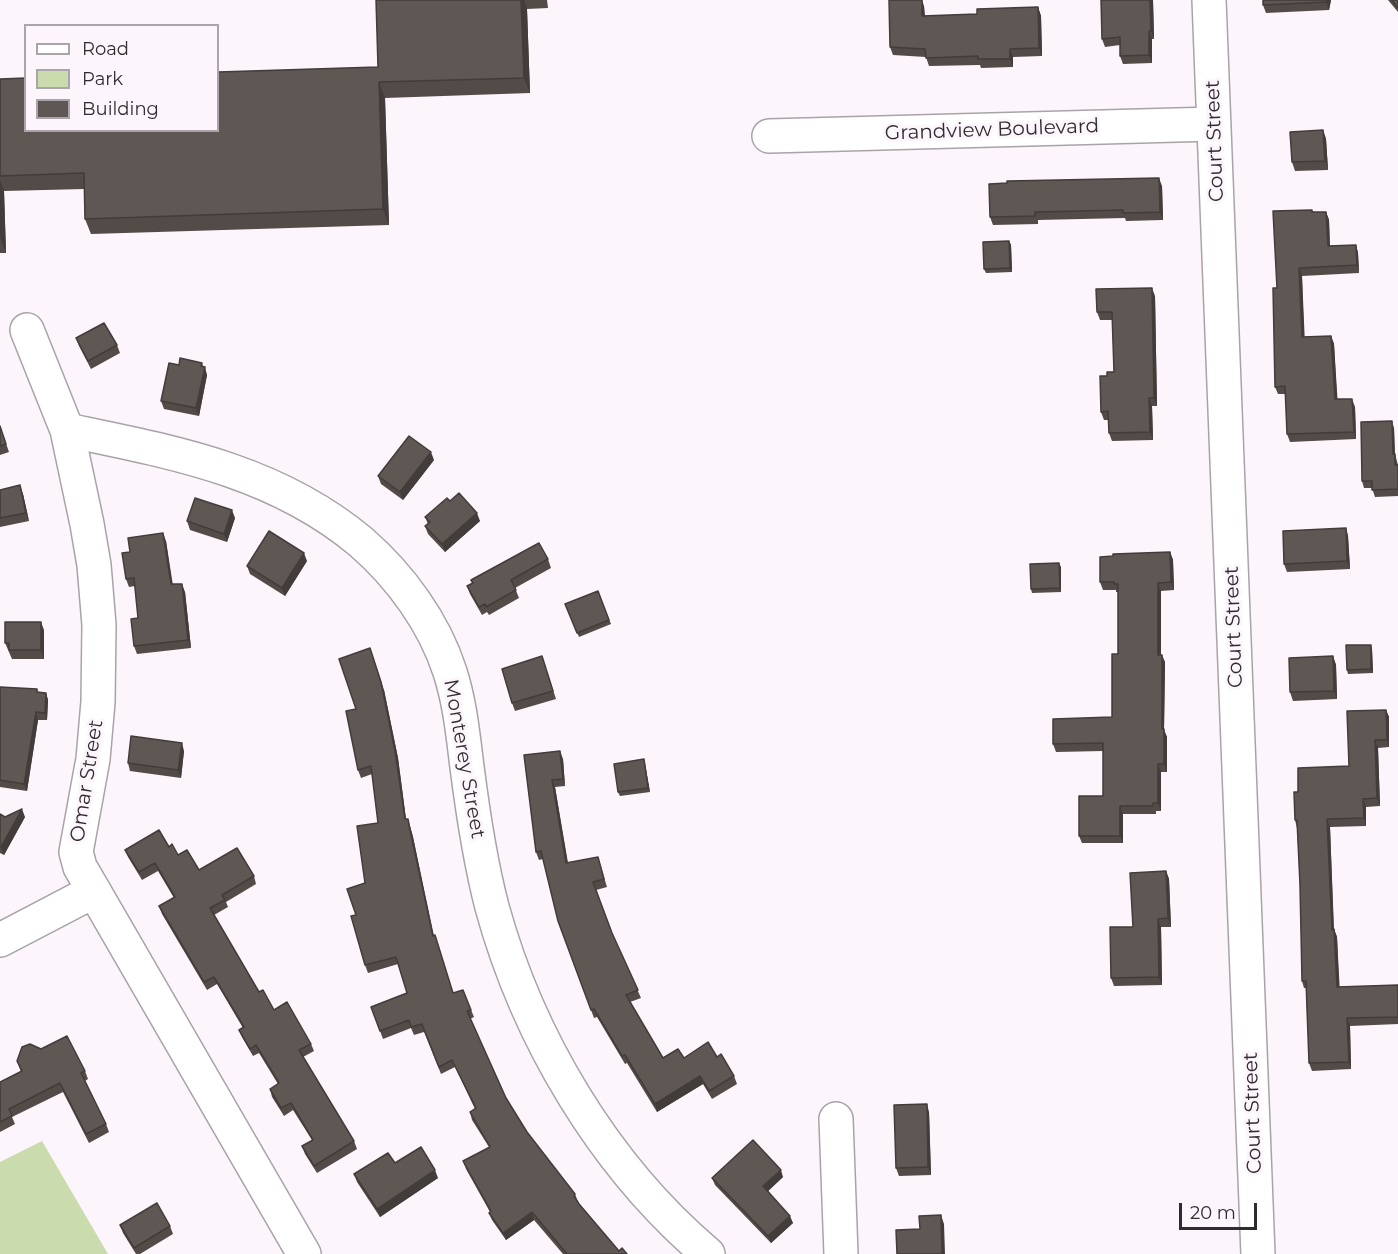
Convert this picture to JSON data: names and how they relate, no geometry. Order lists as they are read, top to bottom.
{
  "streets": {
    "street": [
      "Grandview Boulevard",
      "Court Street",
      "Monterey Street",
      "Omar Street"
    ]
  },
  "crossings": [
    ["Grandview Boulevard", "Court Street"],
    ["Monterey Street", "Omar Street"]
  ],
  "legend": ["Road", "Park", "Building"],
  "scale_bar": "20 m"
}
